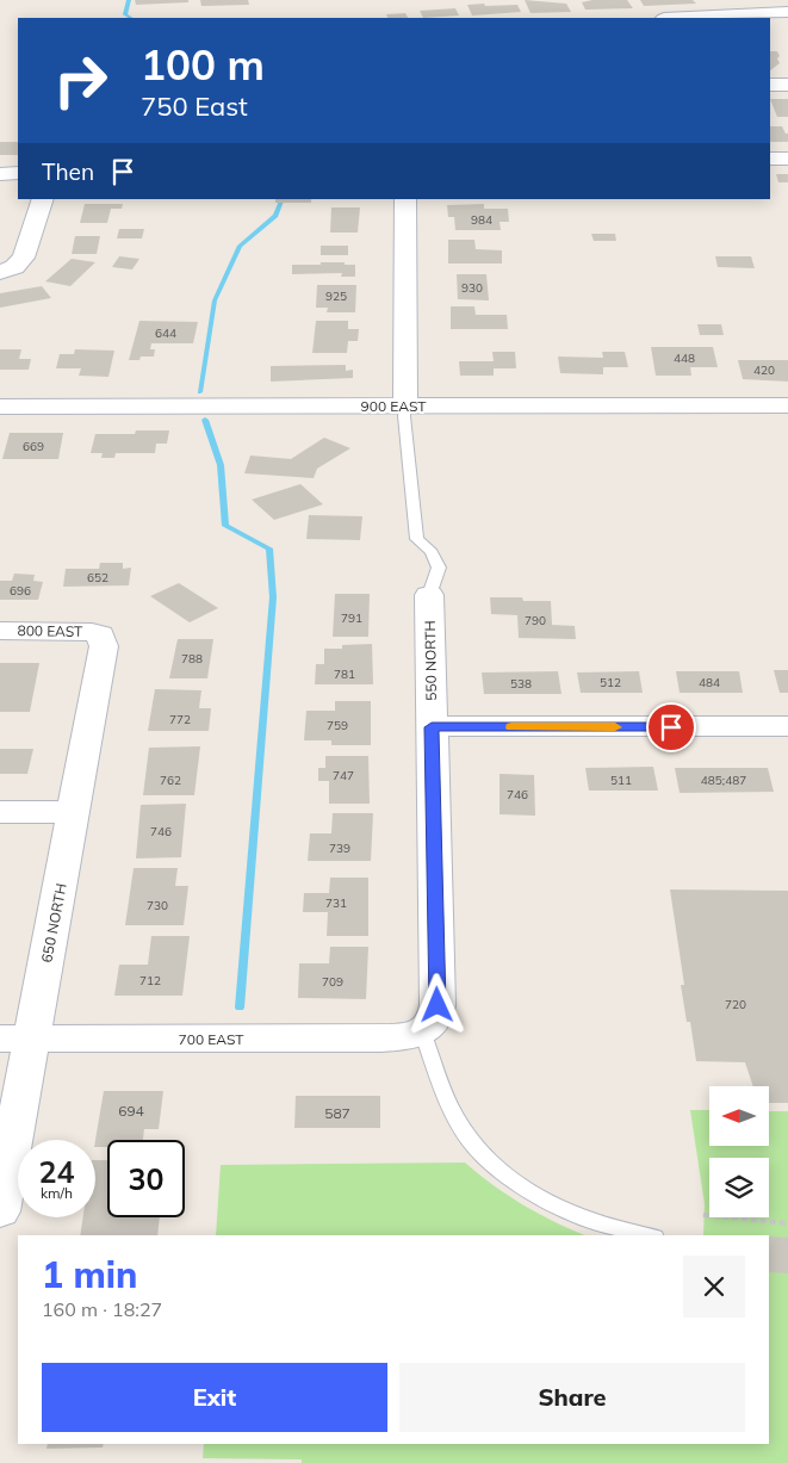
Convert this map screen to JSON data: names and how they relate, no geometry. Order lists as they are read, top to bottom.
{
  "streets": {
    "street": [
      "900 EAST",
      "800 EAST",
      "550 NORTH",
      "650 NORTH",
      "700 EAST"
    ]
  },
  "crossings": [
    ["800 EAST", "650 NORTH"],
    ["550 NORTH", "700 EAST"],
    ["650 NORTH", "700 EAST"]
  ],
  "house_numbers": [
    "984",
    "930",
    "925",
    "644",
    "448",
    "420",
    "669",
    "652",
    "696",
    "791",
    "790",
    "788",
    "781",
    "512",
    "484",
    "538",
    "772",
    "759",
    "747",
    "762",
    "511",
    "485;487",
    "746",
    "746",
    "739",
    "731",
    "730",
    "712",
    "709",
    "720",
    "694",
    "587"
  ],
  "north": "left",
  "page": {
    "turn": ["100 m", "750 East"],
    "then": "Then",
    "speed": "24 km/h",
    "limit": "30",
    "heading": ["1 min", "160 m · 18:27"],
    "buttons": ["Exit", "Share"]
  }
}
